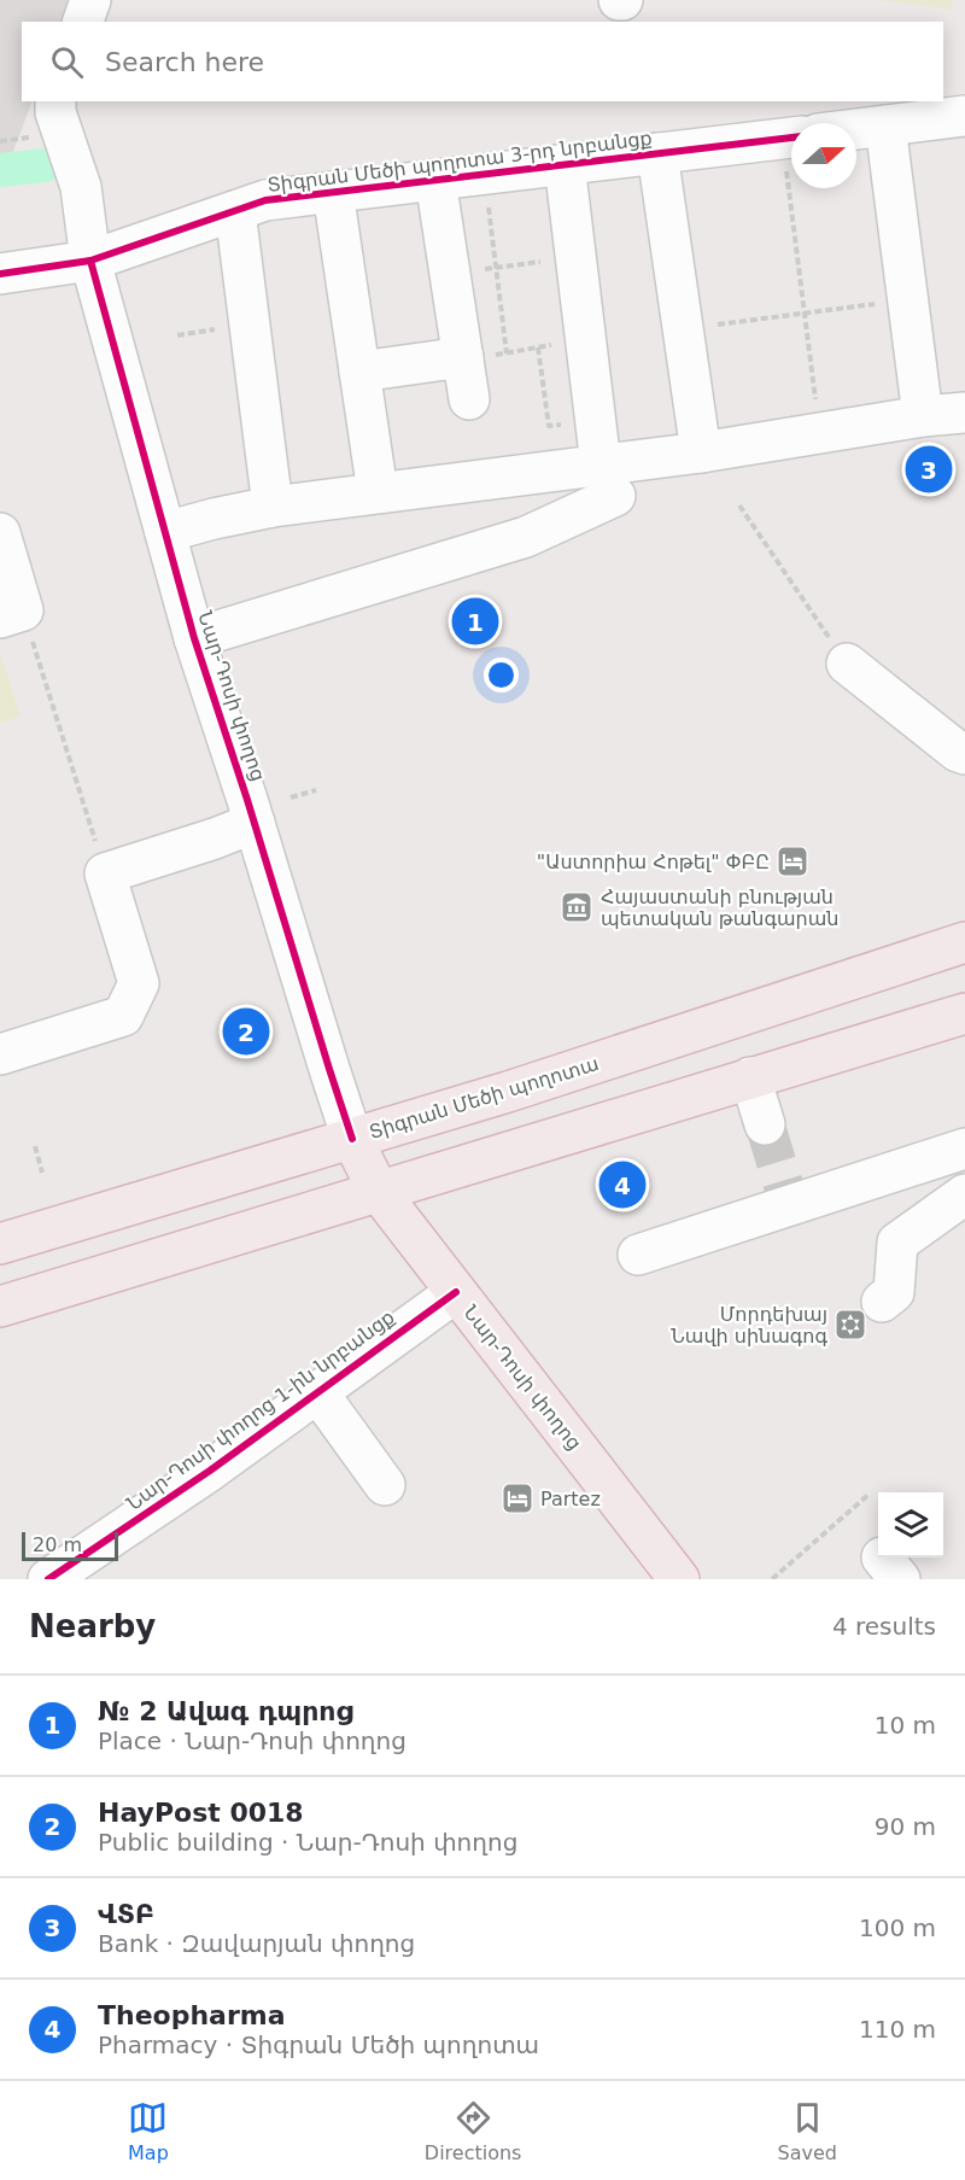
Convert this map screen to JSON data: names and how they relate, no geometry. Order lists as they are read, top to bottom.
{
  "streets": {
    "main road": ["Նար-Դոսի փողոց", "Տիգրան Մեծի պողոտա"],
    "street": ["Տիգրան Մեծի պողոտա 3-րդ նրբանցք", "Նար-Դոսի փողոց 1-ին նրբանցք"]
  },
  "crossings": [
    ["Տիգրան Մեծի պողոտա 3-րդ նրբանցք", "Նար-Դոսի փողոց"],
    ["Նար-Դոսի փողոց", "Տիգրան Մեծի պողոտա"],
    ["Նար-Դոսի փողոց", "Նար-Դոսի փողոց 1-ին նրբանցք"]
  ],
  "places": {
    "hotel": ["\"Աստորիա Հոթել\" ՓԲԸ", "Partez"],
    "museum": ["Հայաստանի բնության պետական թանգարան"],
    "synagogue": ["Մորդեխայ Նավի սինագոգ"]
  },
  "scale_bar": "20 m",
  "north": "right",
  "page": {
    "search": "Search here",
    "pins": [
      "3",
      "1",
      "2",
      "4"
    ],
    "scale": "20 m",
    "heading": ["Nearby", "4 results"],
    "list": [
      {
        "mark": "1",
        "name": "№ 2 Ավագ դպրոց",
        "note": "Place · Նար-Դոսի փողոց",
        "value": "10 m"
      },
      {
        "mark": "2",
        "name": "HayPost 0018",
        "note": "Public building · Նար-Դոսի փողոց",
        "value": "90 m"
      },
      {
        "mark": "3",
        "name": "ՎՏԲ",
        "note": "Bank · Զավարյան փողոց",
        "value": "100 m"
      },
      {
        "mark": "4",
        "name": "Theopharma",
        "note": "Pharmacy · Տիգրան Մեծի պողոտա",
        "value": "110 m"
      }
    ],
    "nav": ["Map", "Directions", "Saved"]
  }
}
